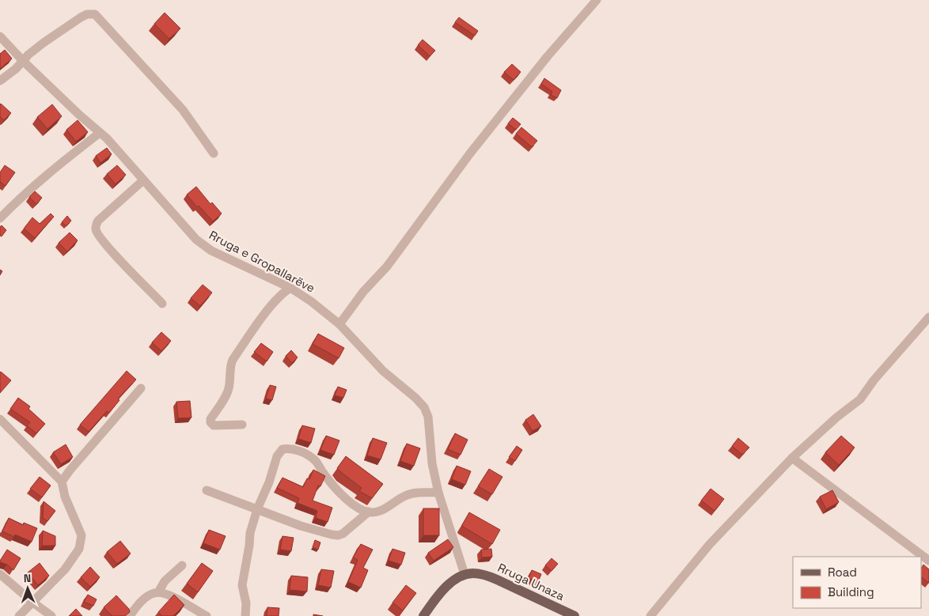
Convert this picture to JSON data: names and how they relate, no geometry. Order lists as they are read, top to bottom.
{
  "streets": {
    "main road": ["Rruga Unaza"],
    "street": ["Rruga e Gropallarëve"]
  },
  "crossings": [
    ["Rruga e Gropallarëve", "Rruga Unaza"]
  ],
  "legend": ["Road", "Building"],
  "north": "top"
}
